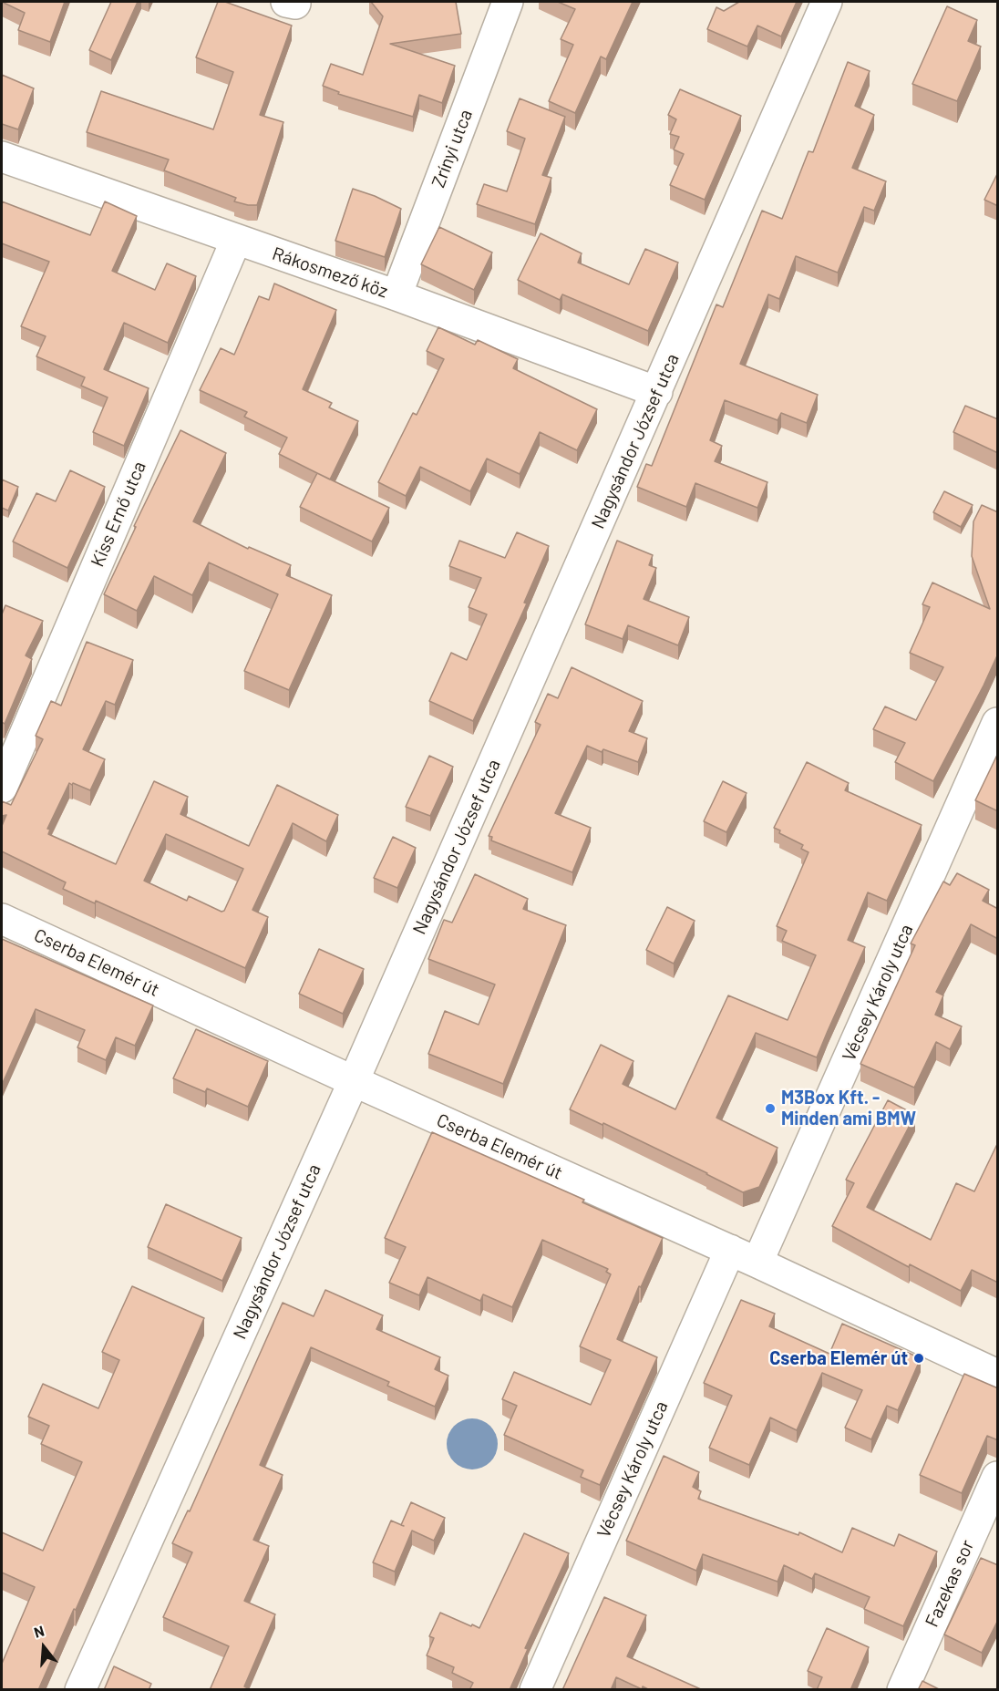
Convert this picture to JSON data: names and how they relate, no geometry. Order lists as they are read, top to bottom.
{
  "streets": {
    "street": [
      "Zrínyi utca",
      "Rákosmező köz",
      "Nagysándor József utca",
      "Kiss Ernő utca",
      "Cserba Elemér út",
      "Vécsey Károly utca",
      "Fazekas sor"
    ]
  },
  "crossings": [
    ["Zrínyi utca", "Rákosmező köz"],
    ["Rákosmező köz", "Nagysándor József utca"],
    ["Rákosmező köz", "Kiss Ernő utca"],
    ["Nagysándor József utca", "Cserba Elemér út"],
    ["Cserba Elemér út", "Vécsey Károly utca"]
  ],
  "places": ["M3Box Kft. - Minden ami BMW", "Cserba Elemér út"],
  "north": "top"
}
